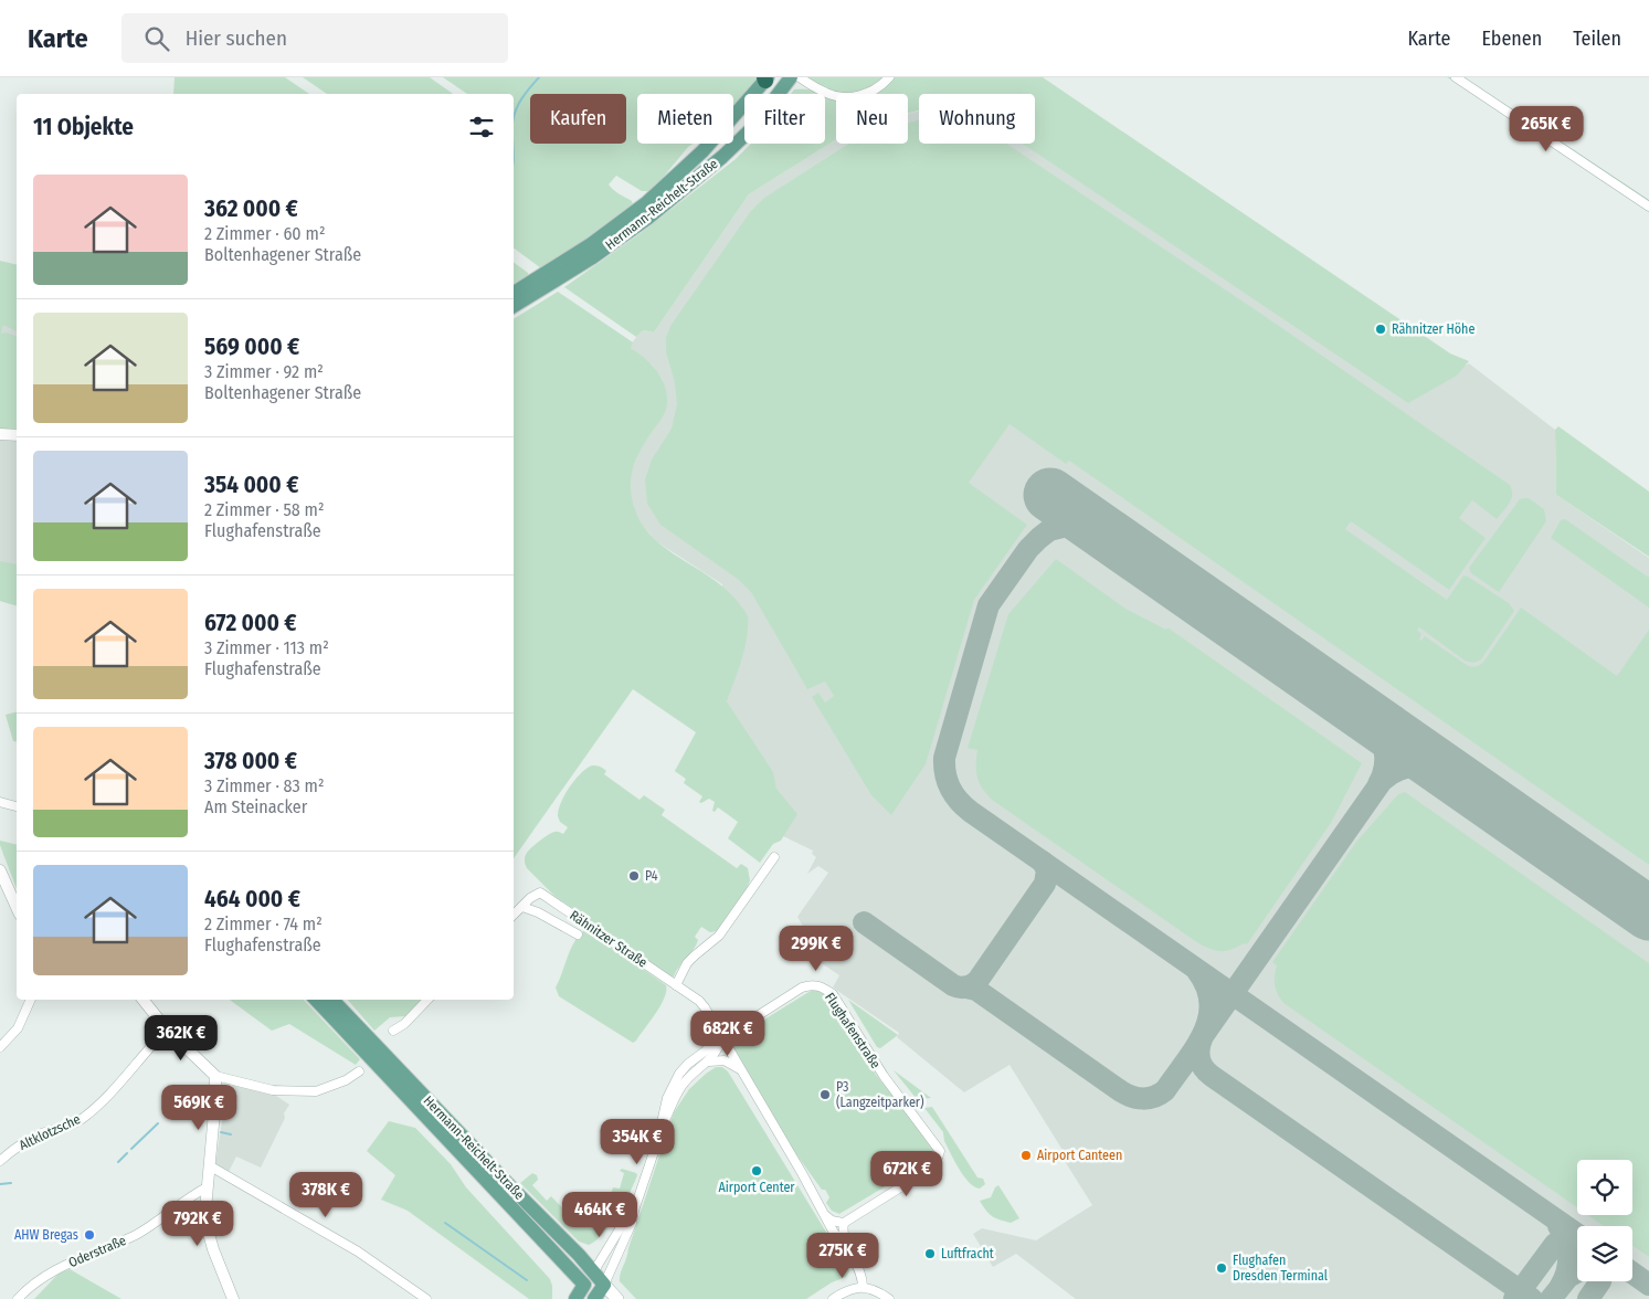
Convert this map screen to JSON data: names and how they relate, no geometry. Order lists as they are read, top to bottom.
{
  "streets": {
    "main road": ["Hermann-Reichelt-Straße", "Flughafenstraße"],
    "street": ["Rähnitzer Straße", "Altklotzsche", "Oderstraße"]
  },
  "crossings": [
    ["Hermann-Reichelt-Straße", "Flughafenstraße"],
    ["Rähnitzer Straße", "Flughafenstraße"]
  ],
  "places": [
    "Rähnitzer Höhe",
    "P4",
    "P3 (Langzeitparker)",
    "Airport Canteen",
    "Airport Center",
    "AHW Bregas",
    "Luftfracht",
    "Flughafen Dresden Terminal"
  ],
  "page": {
    "header": "Karte",
    "search": "Hier suchen",
    "nav": ["Karte", "Ebenen", "Teilen"],
    "chip": [
      "Kaufen",
      "Mieten",
      "Filter",
      "Neu",
      "Wohnung"
    ],
    "heading": "11 Objekte",
    "price": [
      "265K €",
      "299K €",
      "682K €",
      "362K €",
      "569K €",
      "354K €",
      "672K €",
      "378K €",
      "464K €",
      "792K €",
      "275K €"
    ],
    "list": [
      {
        "name": "362 000 €",
        "note": "2 Zimmer · 60 m² · Boltenhagener Straße"
      },
      {
        "name": "569 000 €",
        "note": "3 Zimmer · 92 m² · Boltenhagener Straße"
      },
      {
        "name": "354 000 €",
        "note": "2 Zimmer · 58 m² · Flughafenstraße"
      },
      {
        "name": "672 000 €",
        "note": "3 Zimmer · 113 m² · Flughafenstraße"
      },
      {
        "name": "378 000 €",
        "note": "3 Zimmer · 83 m² · Am Steinacker"
      },
      {
        "name": "464 000 €",
        "note": "2 Zimmer · 74 m² · Flughafenstraße"
      }
    ]
  }
}
